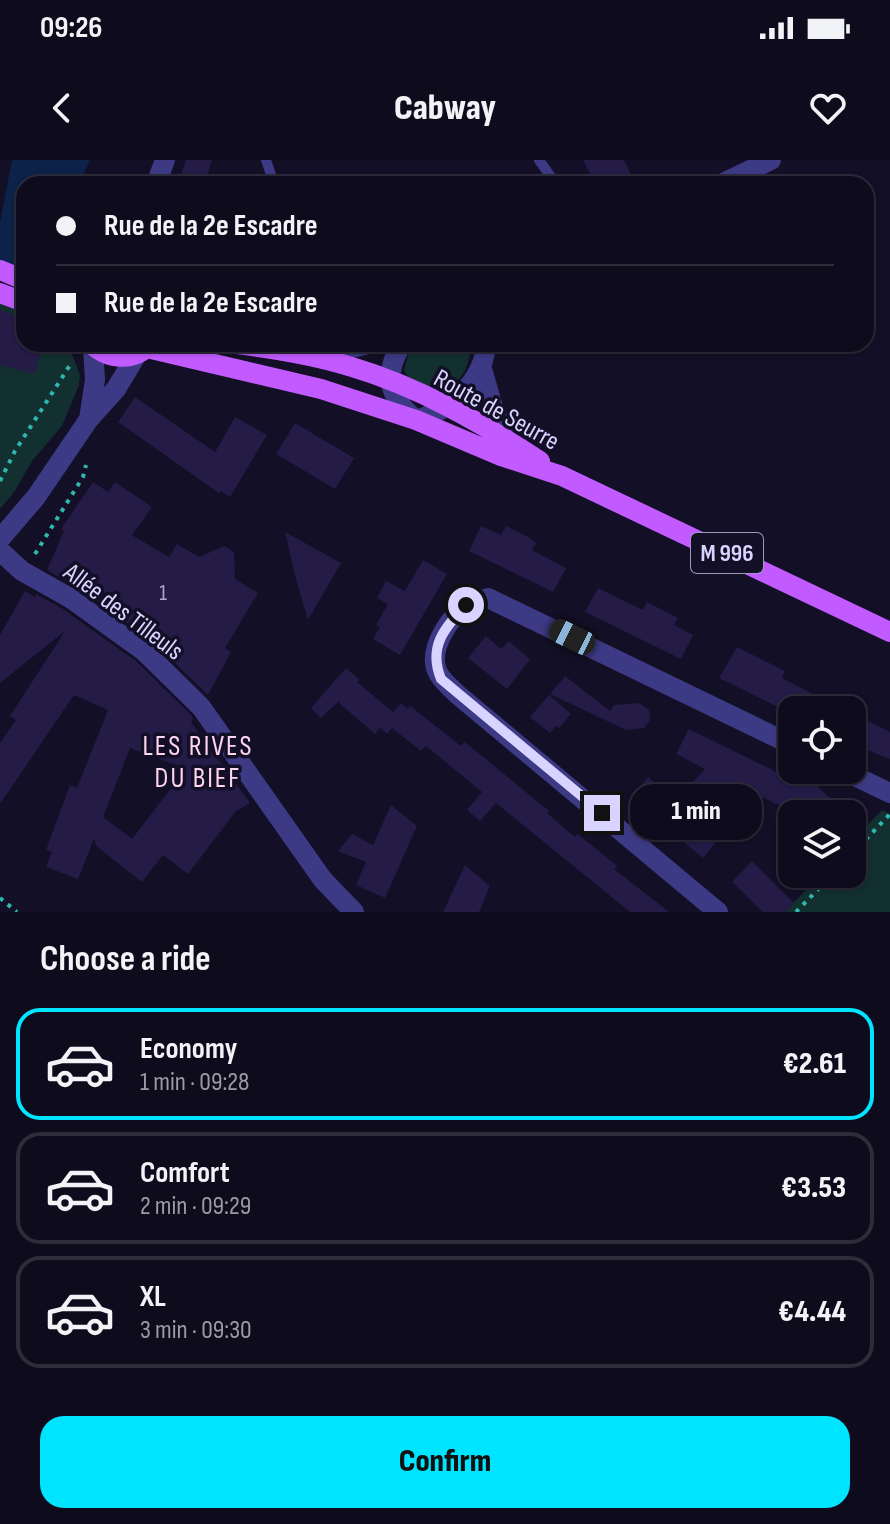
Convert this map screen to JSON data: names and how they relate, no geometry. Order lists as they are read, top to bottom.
{
  "streets": {
    "main road": ["Route de Seurre", "M 996"],
    "street": ["Allée des Tilleuls"]
  },
  "crossings": [
    ["Route de Seurre", "M 996"]
  ],
  "districts": ["LES RIVES DU BIEF"],
  "house_numbers": ["1"],
  "page": {
    "status": "09:26",
    "header": "Cabway",
    "banner": ["Rue de la 2e Escadre", "Rue de la 2e Escadre"],
    "bubble": "1 min",
    "heading": "Choose a ride",
    "list": [
      {
        "name": "Economy",
        "note": "1 min · 09:28",
        "value": "€2.61"
      },
      {
        "name": "Comfort",
        "note": "2 min · 09:29",
        "value": "€3.53"
      },
      {
        "name": "XL",
        "note": "3 min · 09:30",
        "value": "€4.44"
      }
    ],
    "buttons": "Confirm"
  }
}
